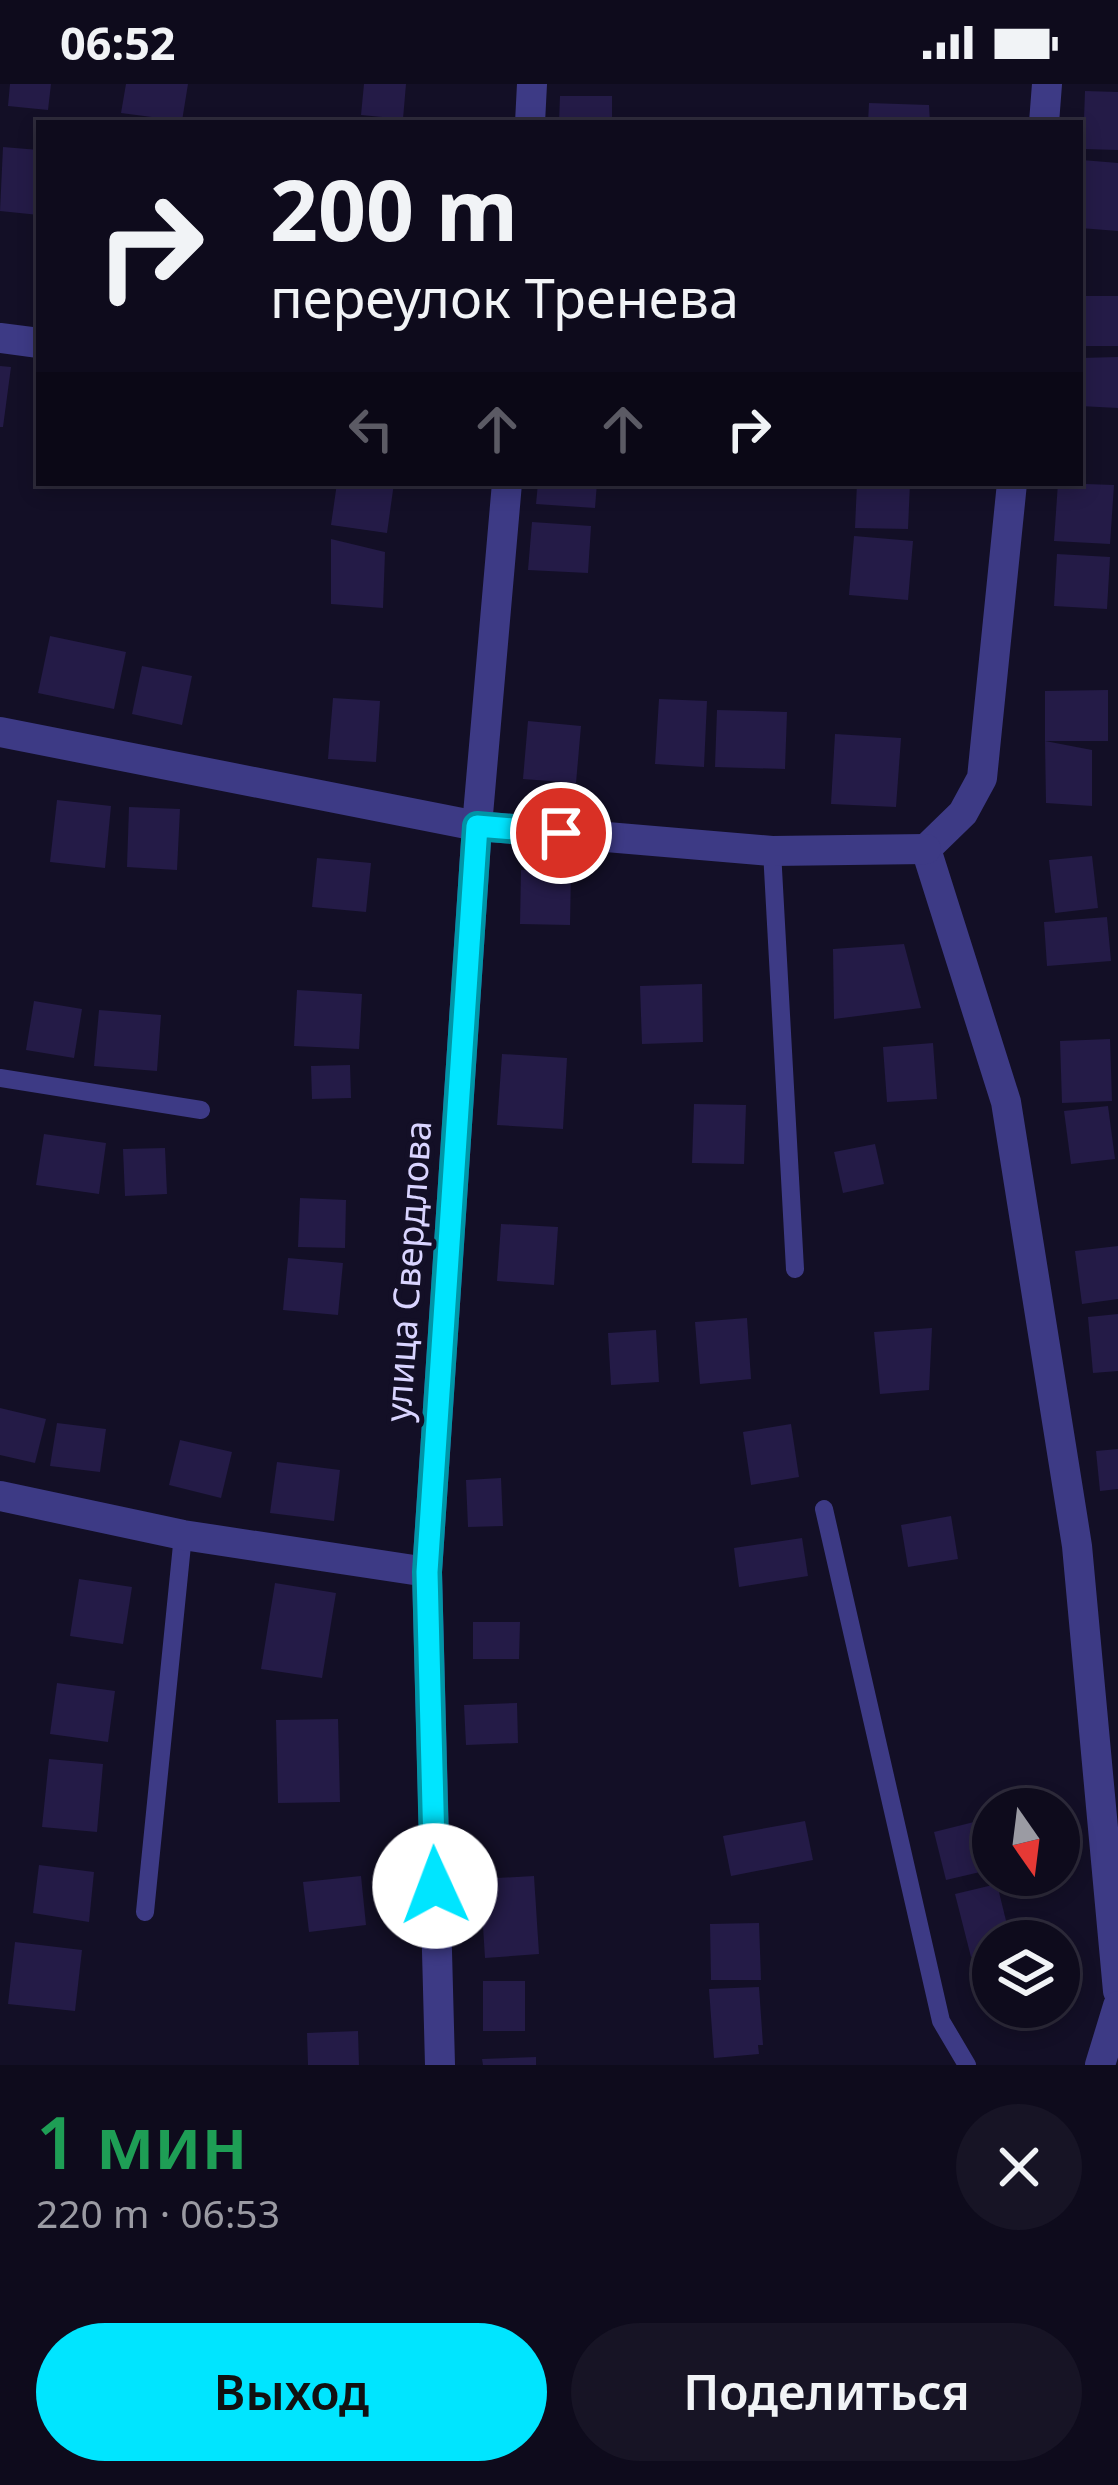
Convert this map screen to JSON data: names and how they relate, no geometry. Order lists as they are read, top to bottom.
{
  "streets": {
    "street": ["улица Свердлова"]
  },
  "north": "bottom",
  "page": {
    "status": "06:52",
    "turn": ["200 m", "переулок Тренева"],
    "heading": ["1 мин", "220 m · 06:53"],
    "buttons": ["Выход", "Поделиться"]
  }
}
